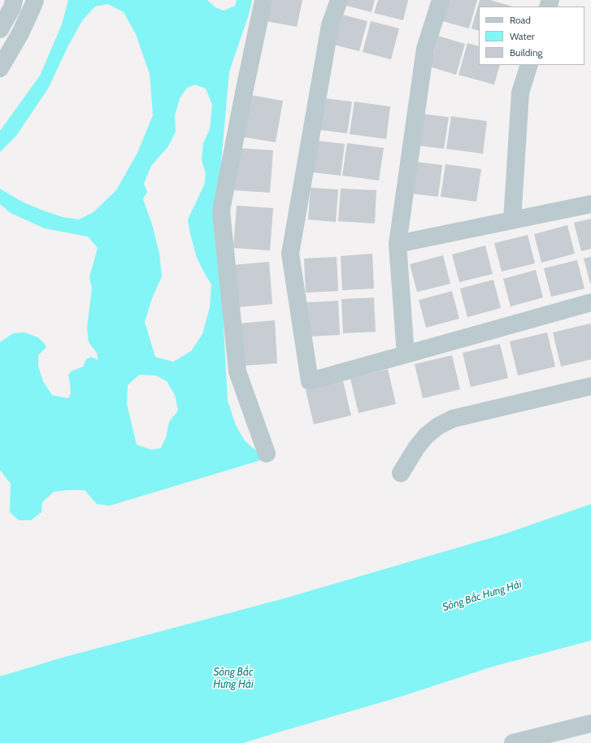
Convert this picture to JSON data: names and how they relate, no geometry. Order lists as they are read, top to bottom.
{
  "water": ["Sông Bắc Hưng Hải"],
  "legend": ["Road", "Water", "Building"]
}
